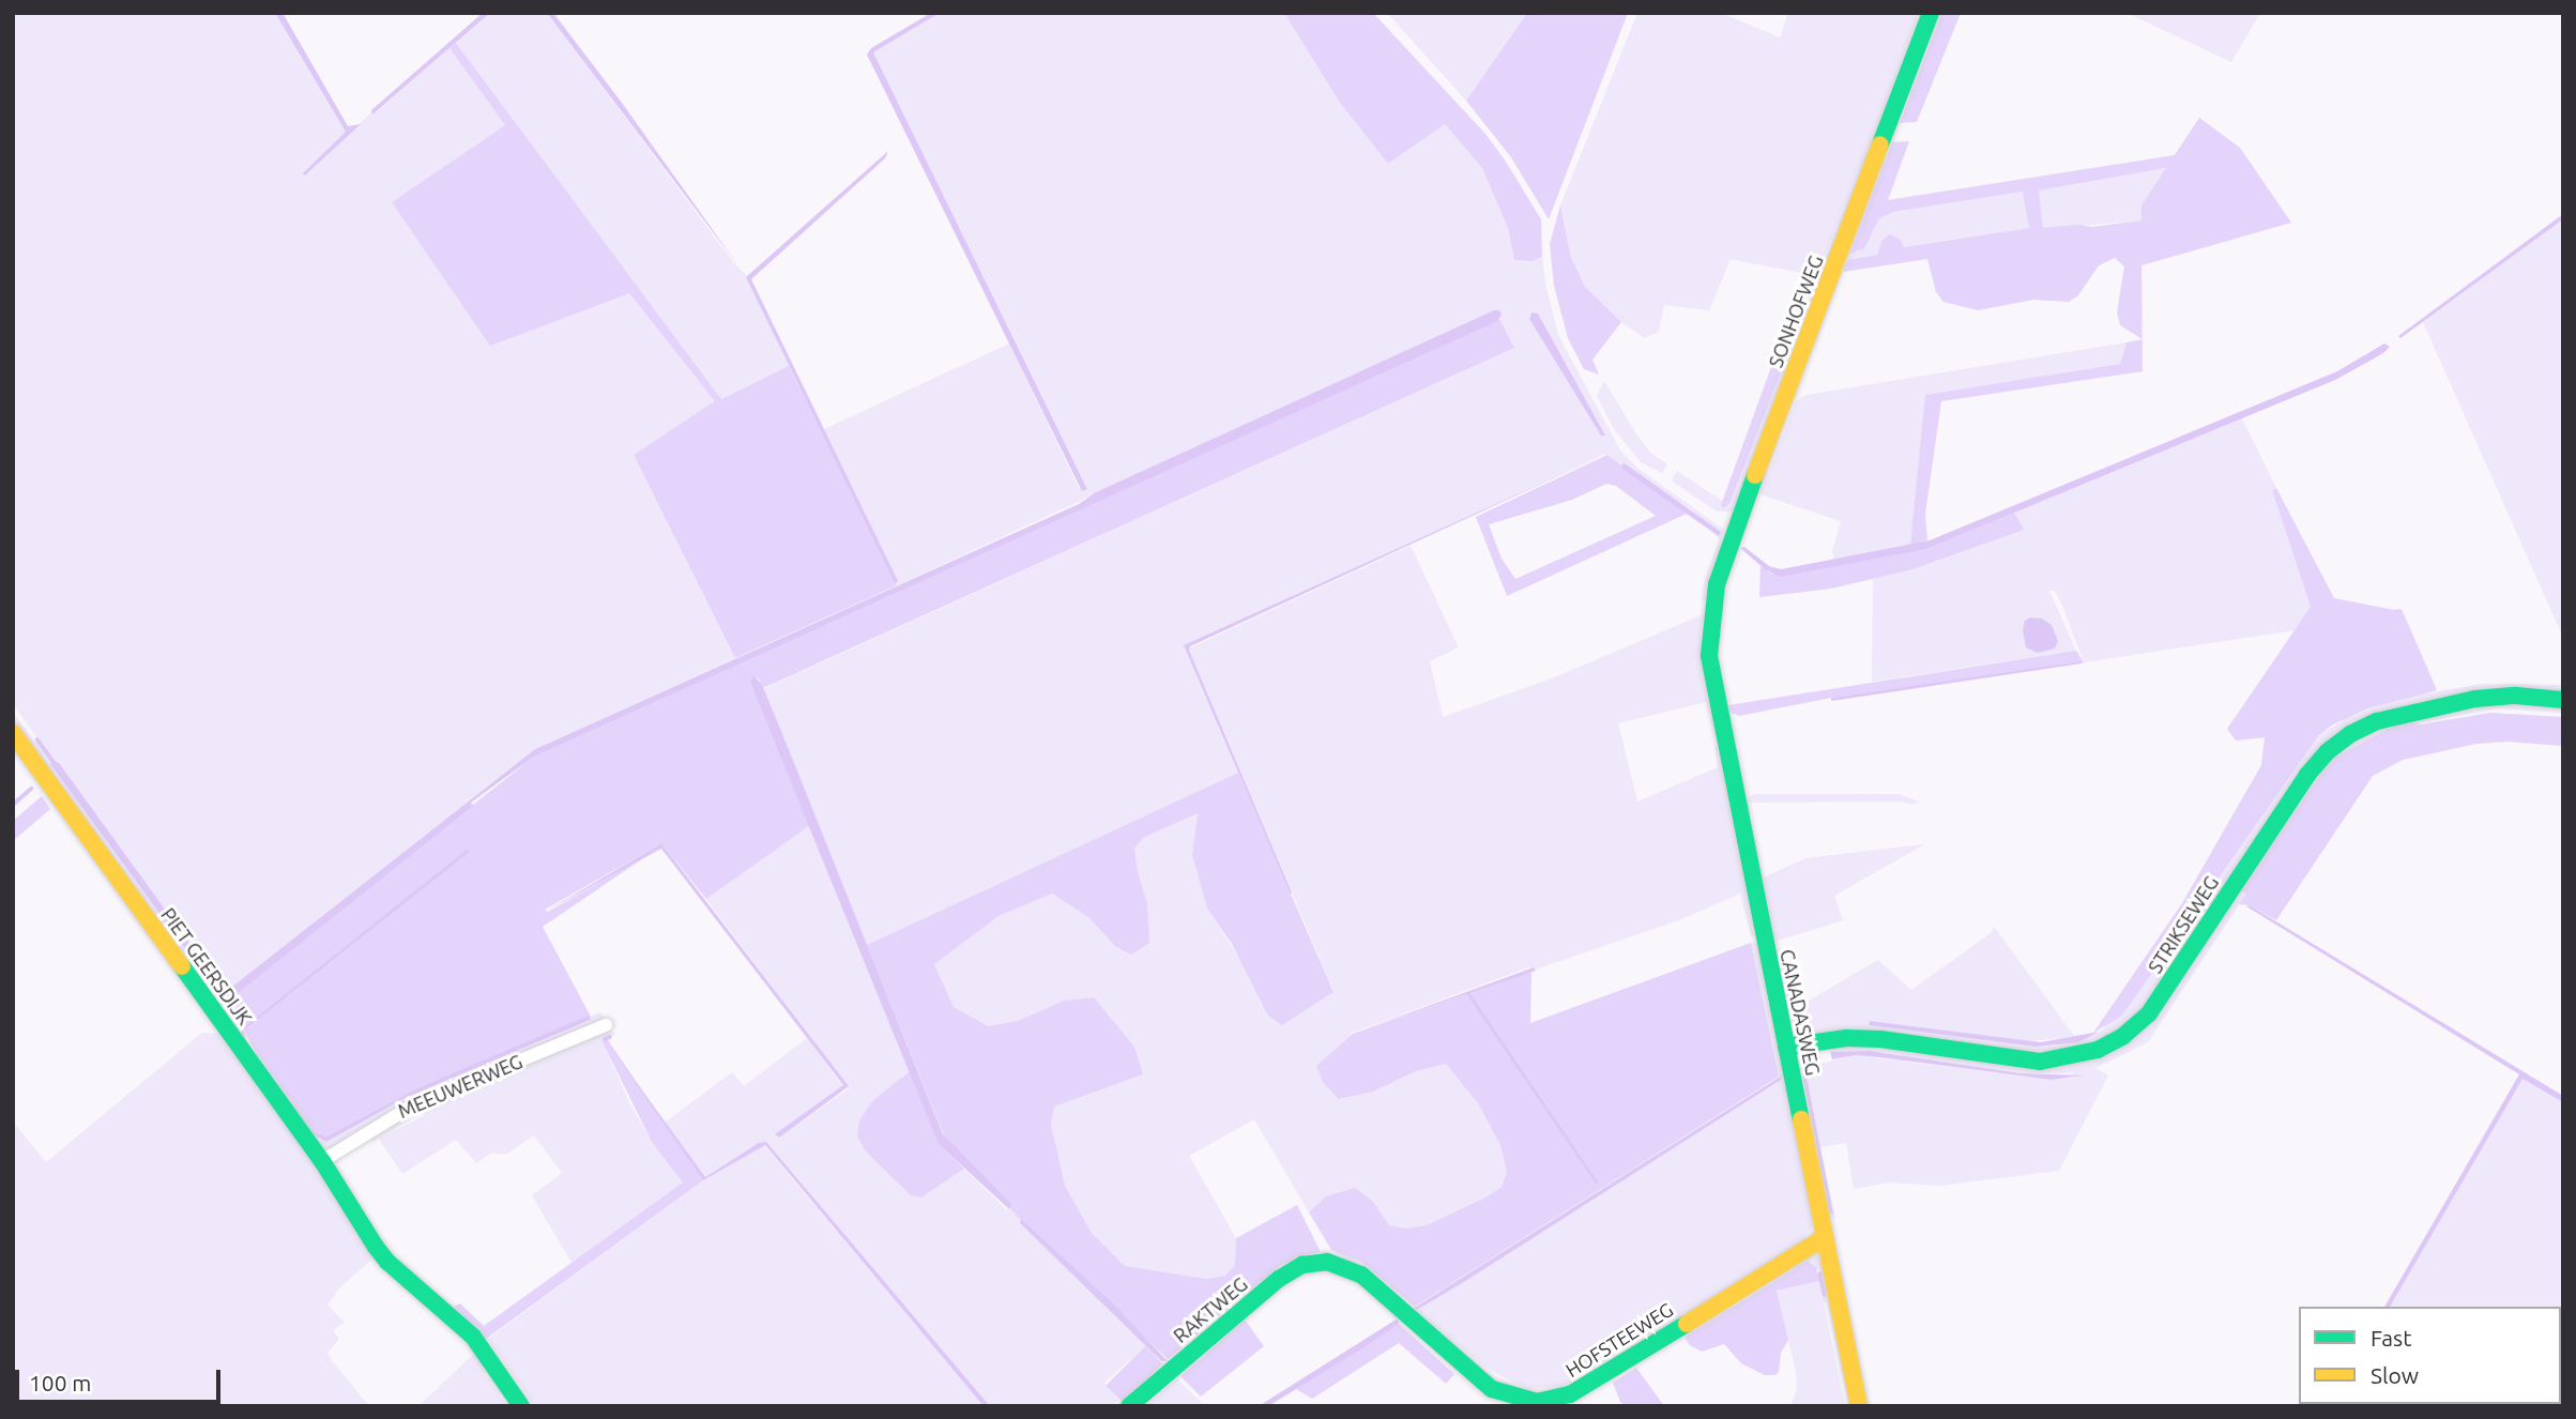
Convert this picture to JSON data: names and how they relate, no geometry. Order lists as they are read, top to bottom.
{
  "streets": {
    "street": [
      "SONHOFWEG",
      "STRIKSEWEG",
      "PIET GEERSDIJK",
      "CANADASWEG",
      "MEEUWERWEG",
      "RAKTWEG",
      "HOFSTEEWEG"
    ]
  },
  "crossings": [
    ["SONHOFWEG", "CANADASWEG"],
    ["STRIKSEWEG", "CANADASWEG"],
    ["PIET GEERSDIJK", "MEEUWERWEG"],
    ["CANADASWEG", "HOFSTEEWEG"],
    ["RAKTWEG", "HOFSTEEWEG"]
  ],
  "legend": ["Fast", "Slow"],
  "scale_bar": "100 m"
}
